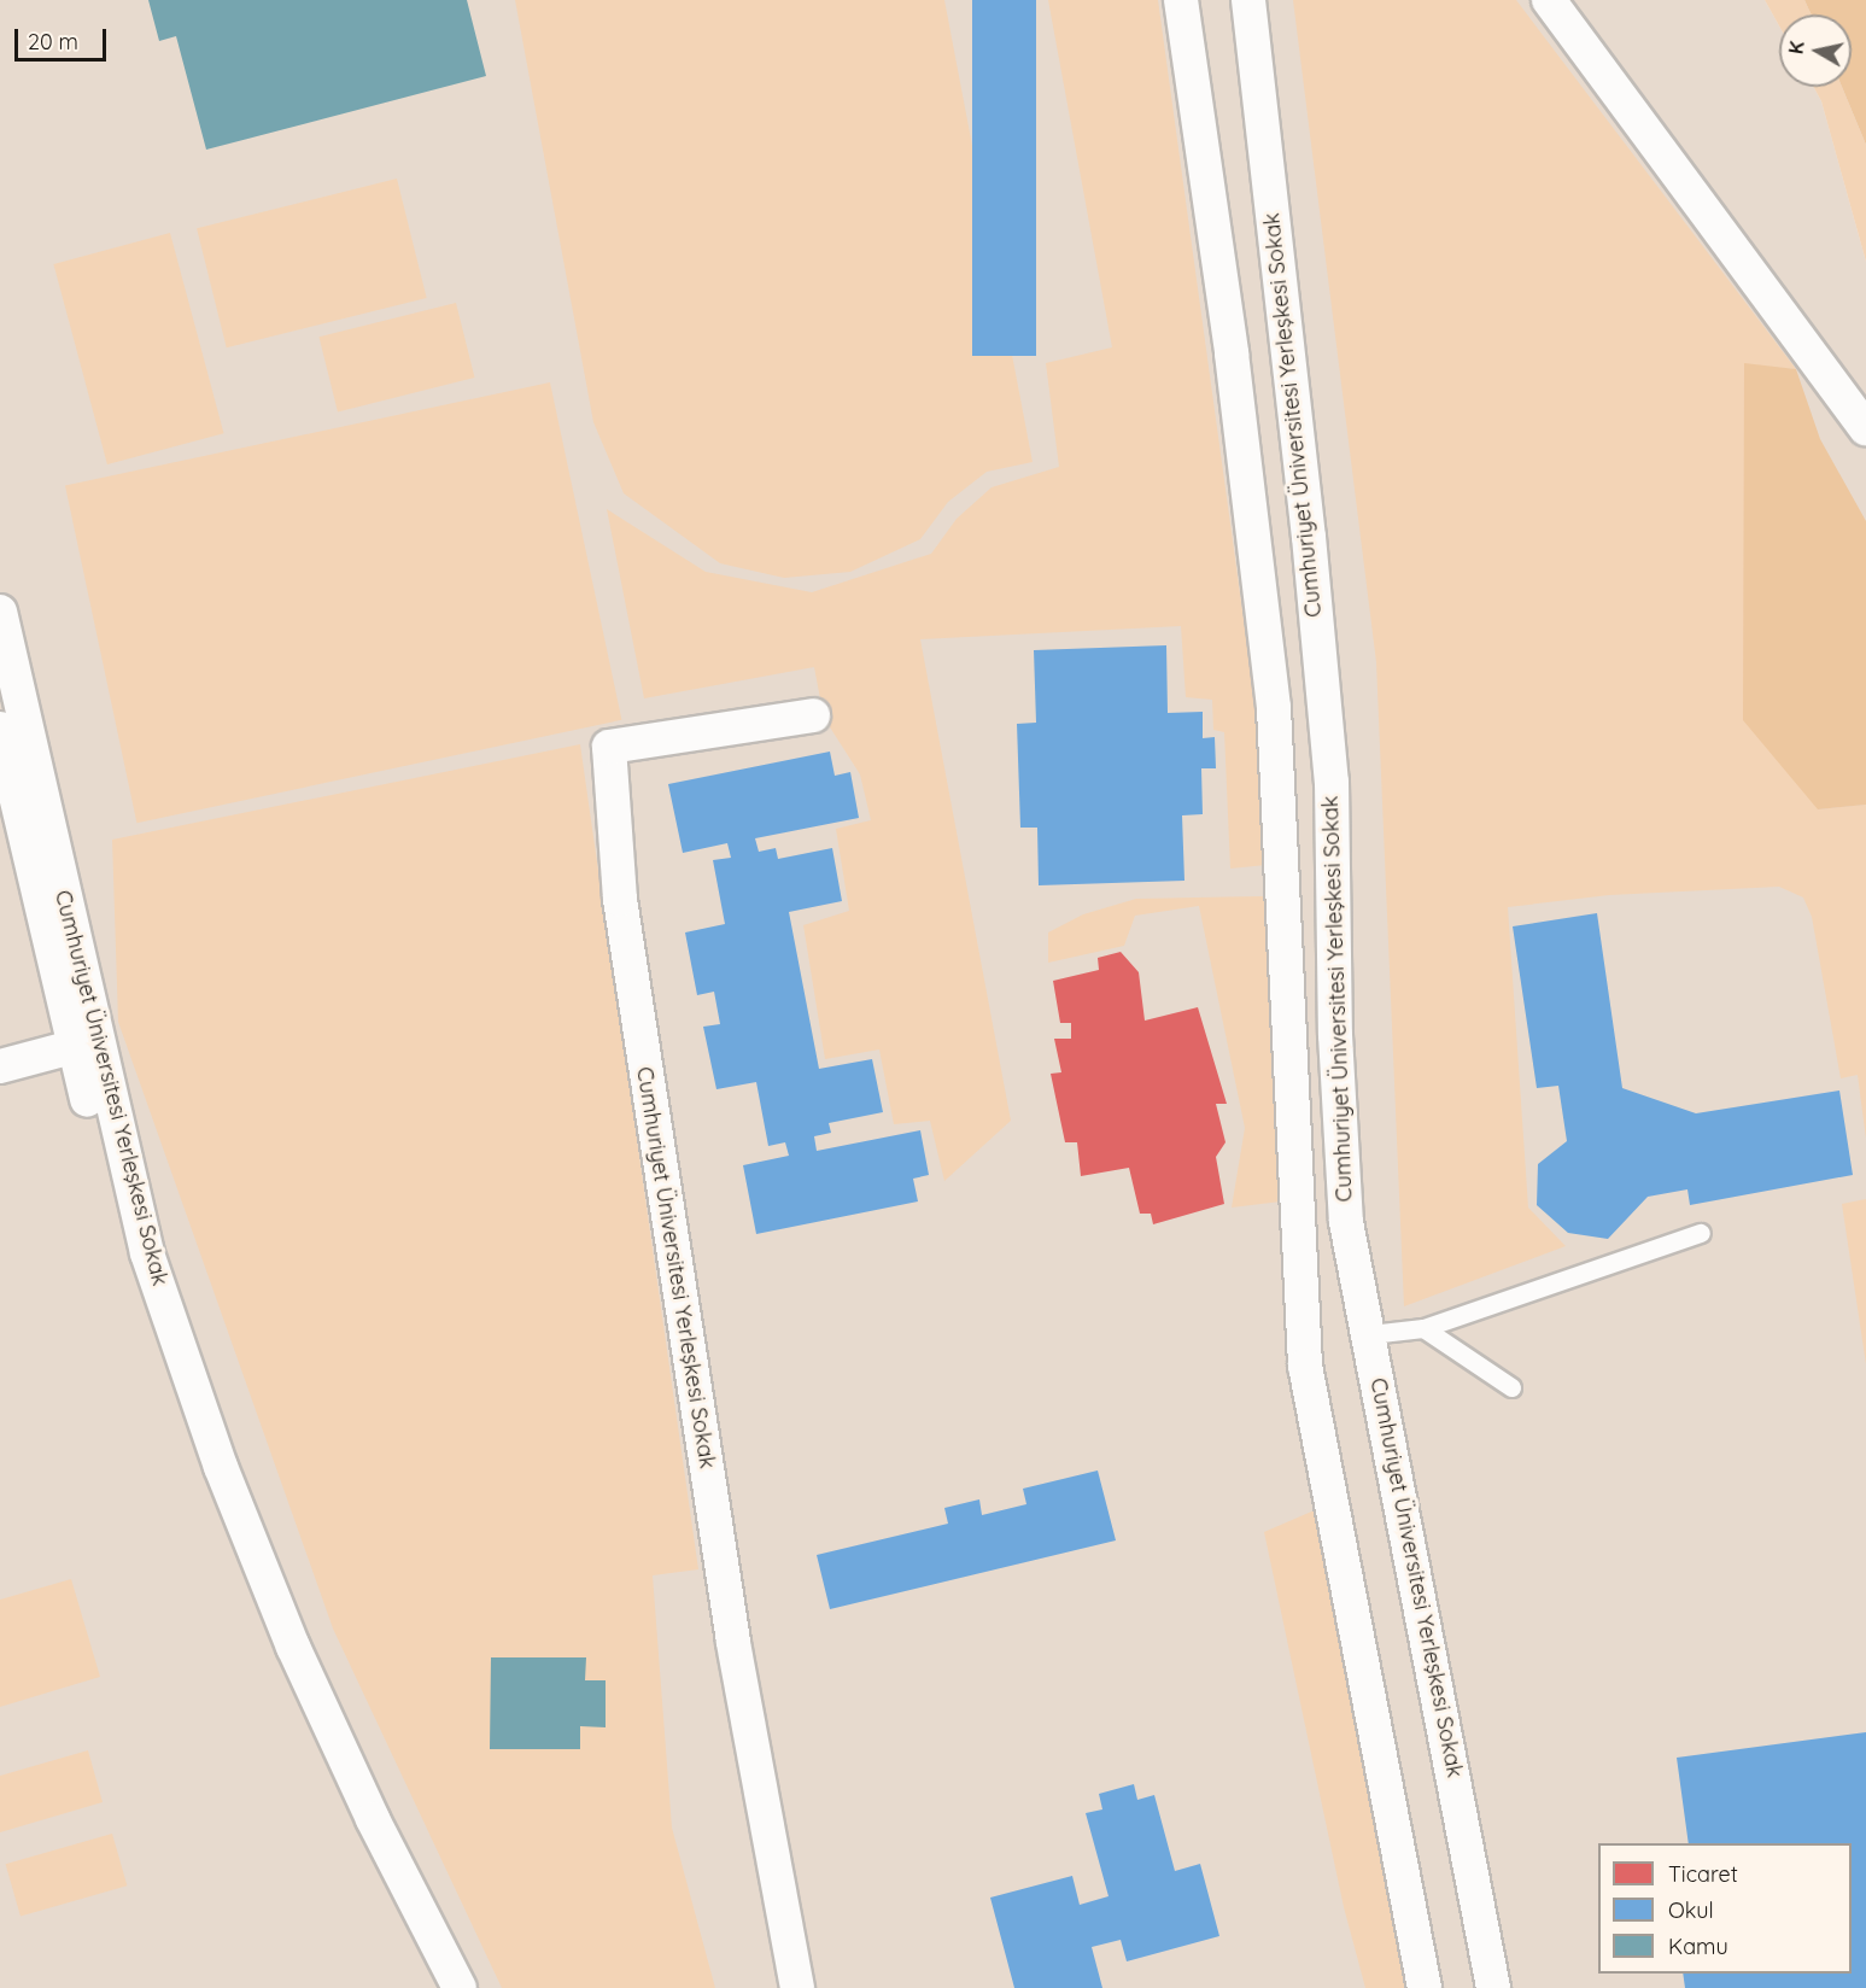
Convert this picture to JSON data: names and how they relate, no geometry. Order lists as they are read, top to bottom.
{
  "streets": {
    "street": ["Cumhuriyet Üniversitesi Yerleşkesi Sokak"]
  },
  "legend": ["Ticaret", "Okul", "Kamu"],
  "scale_bar": "20 m",
  "north": "left"
}
